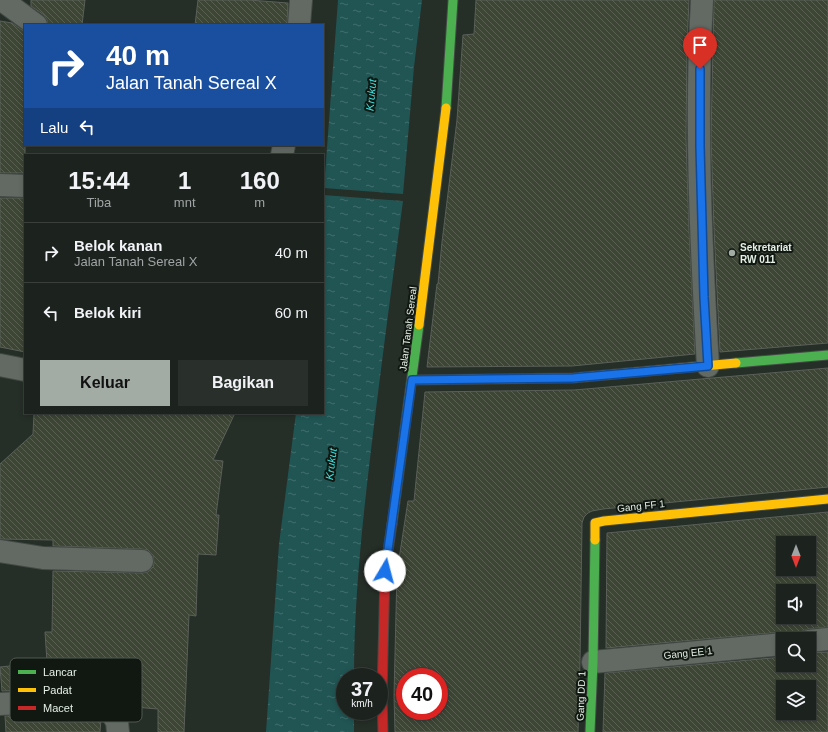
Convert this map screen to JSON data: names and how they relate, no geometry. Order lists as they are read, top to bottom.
{
  "streets": {
    "street": [
      "Jalan Tanah Sereal",
      "Gang FF 1",
      "Gang EE 1",
      "Gang DD 1"
    ]
  },
  "crossings": [
    ["Gang FF 1", "Gang EE 1"],
    ["Gang FF 1", "Gang DD 1"],
    ["Gang EE 1", "Gang DD 1"]
  ],
  "water": ["Krukut"],
  "places": ["Sekretariat RW 011"],
  "legend": ["Lancar", "Padat", "Macet"],
  "north": "bottom",
  "page": {
    "turn": ["40 m", "Jalan Tanah Sereal X"],
    "then": "Lalu",
    "eta": [
      "15:44",
      "Tiba",
      "1",
      "mnt",
      "160",
      "m"
    ],
    "list": [
      {
        "name": "Belok kanan",
        "note": "Jalan Tanah Sereal X",
        "value": "40 m"
      },
      {
        "name": "Belok kiri",
        "value": "60 m"
      }
    ],
    "buttons": ["Keluar", "Bagikan"],
    "speed": "37 km/h",
    "limit": "40"
  }
}
